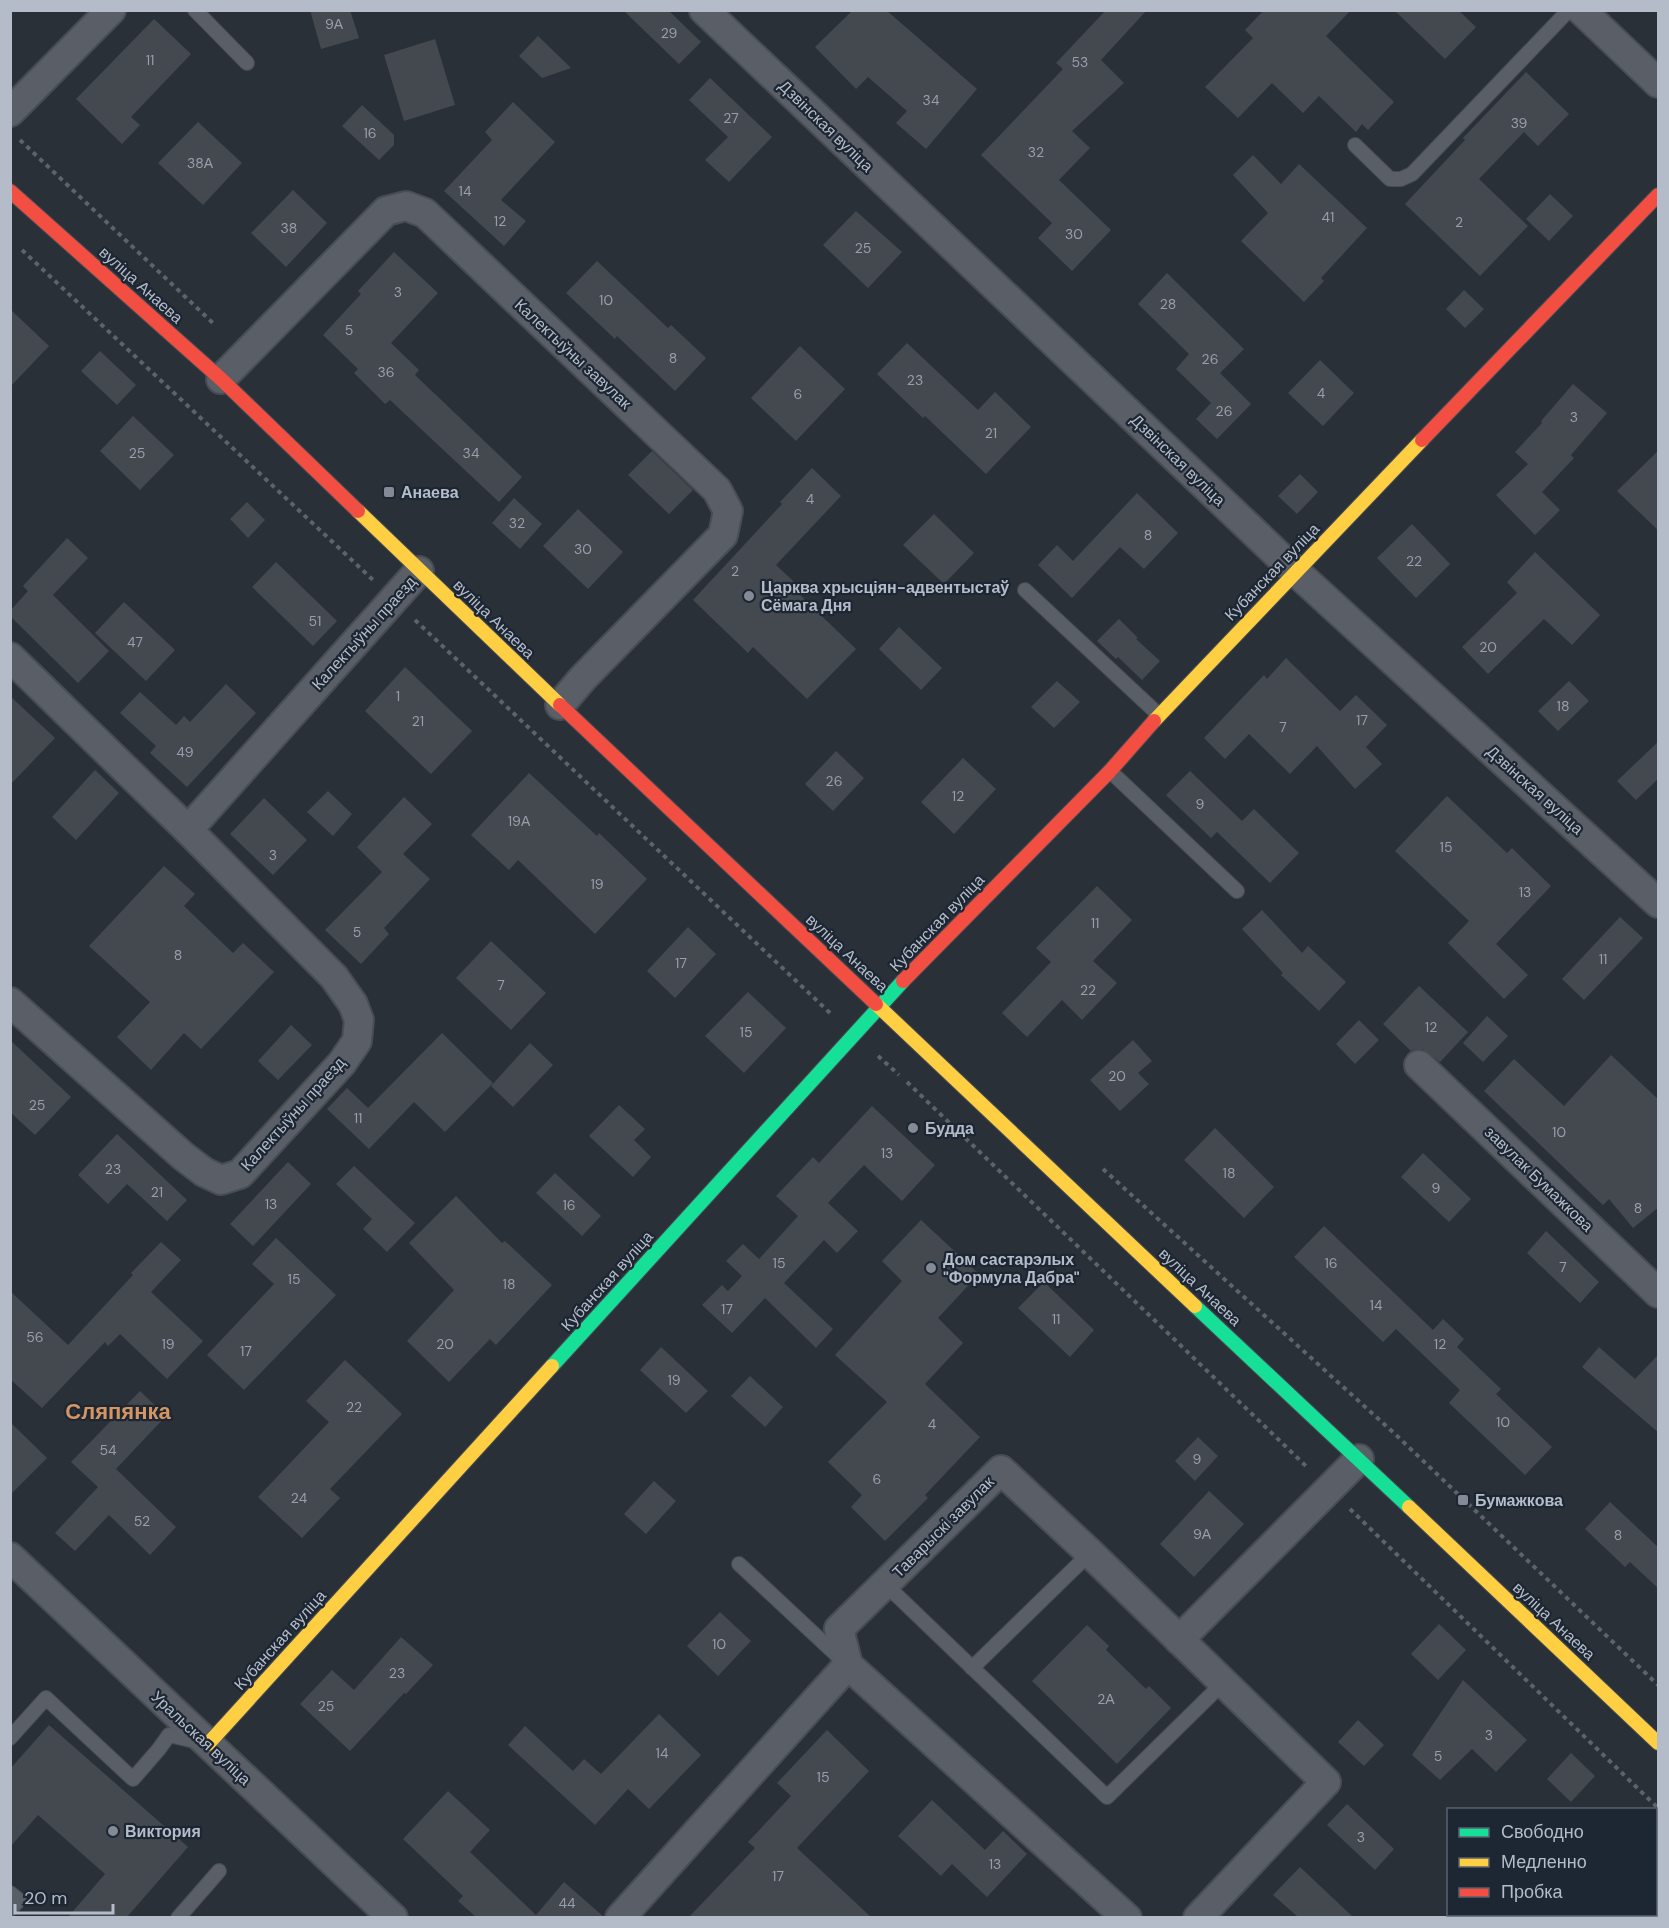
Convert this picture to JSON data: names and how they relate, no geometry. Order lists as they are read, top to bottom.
{
  "streets": {
    "street": [
      "Дзвінская вуліца",
      "вуліца Анаева",
      "Калектыўны завулак",
      "Кубанская вуліца",
      "Калектыўны праезд",
      "завулак Бумажкова",
      "Таварыскі завулак",
      "Уральская вуліца"
    ]
  },
  "crossings": [
    ["Дзвінская вуліца", "Кубанская вуліца"],
    ["вуліца Анаева", "Калектыўны завулак"],
    ["вуліца Анаева", "Кубанская вуліца"],
    ["вуліца Анаева", "Калектыўны праезд"],
    ["Кубанская вуліца", "Уральская вуліца"]
  ],
  "districts": ["Сляпянка"],
  "places": {
    "transit": ["Анаева", "Бумажкова"],
    "other": [
      "Царква хрысціян-адвентыстаў Сёмага Дня",
      "Будда",
      "Дом састарэлых \"Формула Дабра\"",
      "Виктория"
    ]
  },
  "house_numbers": [
    "9А",
    "29",
    "11",
    "53",
    "34",
    "27",
    "39",
    "16",
    "32",
    "38А",
    "14",
    "41",
    "12",
    "2",
    "38",
    "30",
    "25",
    "3",
    "10",
    "28",
    "5",
    "8",
    "26",
    "36",
    "23",
    "4",
    "6",
    "26",
    "3",
    "21",
    "25",
    "34",
    "4",
    "32",
    "8",
    "30",
    "22",
    "2",
    "51",
    "47",
    "20",
    "1",
    "18",
    "17",
    "21",
    "7",
    "49",
    "26",
    "12",
    "9",
    "19А",
    "15",
    "3",
    "19",
    "13",
    "11",
    "5",
    "8",
    "11",
    "17",
    "7",
    "22",
    "12",
    "15",
    "20",
    "25",
    "11",
    "10",
    "13",
    "23",
    "18",
    "9",
    "21",
    "13",
    "16",
    "8",
    "15",
    "16",
    "7",
    "15",
    "18",
    "14",
    "17",
    "11",
    "56",
    "19",
    "20",
    "12",
    "17",
    "19",
    "22",
    "10",
    "4",
    "54",
    "9",
    "6",
    "24",
    "52",
    "9А",
    "8",
    "10",
    "23",
    "2А",
    "25",
    "3",
    "14",
    "5",
    "15",
    "3",
    "13",
    "17",
    "44"
  ],
  "legend": ["Свободно", "Медленно", "Пробка"],
  "scale_bar": "20 m"
}
